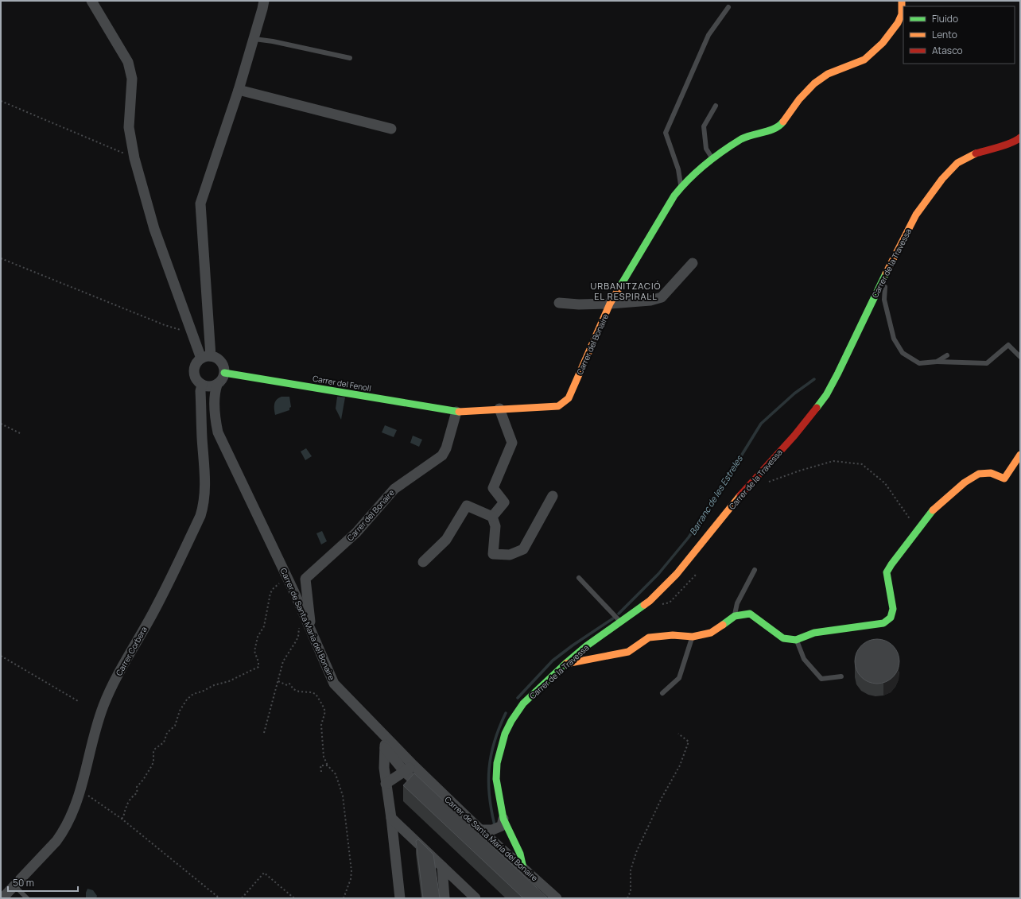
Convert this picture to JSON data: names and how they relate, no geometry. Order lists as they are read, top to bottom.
{
  "streets": {
    "street": [
      "Carrer de la Travessa",
      "Carrer del Bonaire",
      "Carrer del Fenoll",
      "Carrer de Santa María del Bonaire",
      "Carrer Corbera"
    ]
  },
  "crossings": [
    ["Carrer de la Travessa", "Carrer de Santa María del Bonaire"],
    ["Carrer del Bonaire", "Carrer del Fenoll"],
    ["Carrer del Bonaire", "Carrer de Santa María del Bonaire"],
    ["Carrer del Fenoll", "Carrer de Santa María del Bonaire"],
    ["Carrer del Fenoll", "Carrer Corbera"],
    ["Carrer de Santa María del Bonaire", "Carrer Corbera"]
  ],
  "districts": ["URBANITZACIÓ EL RESPIRALL"],
  "water": ["Barranc de les Estreles"],
  "legend": ["Fluido", "Lento", "Atasco"],
  "scale_bar": "50 m"
}
